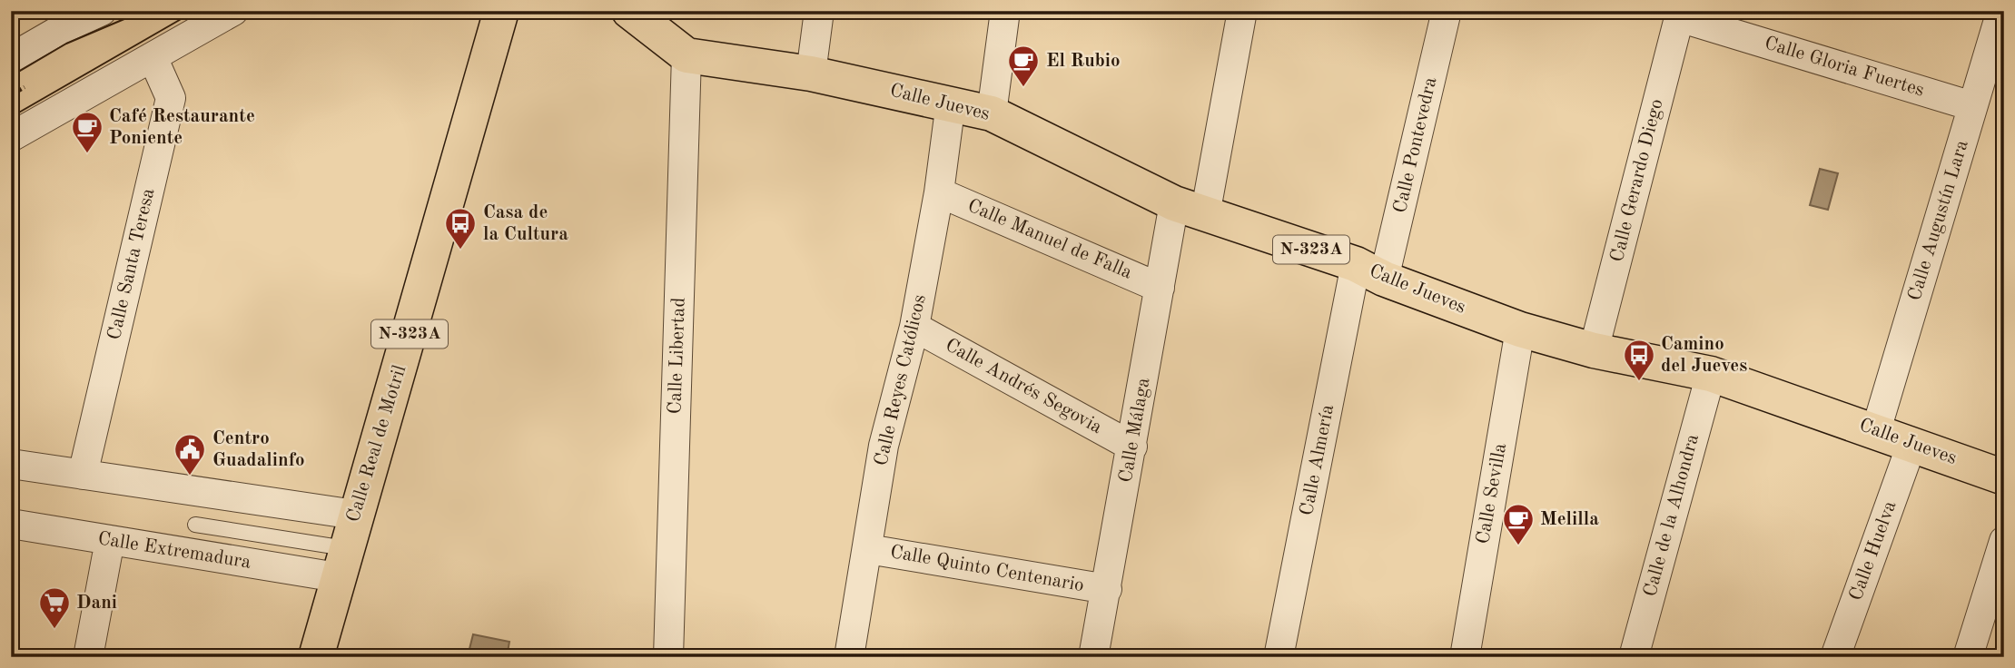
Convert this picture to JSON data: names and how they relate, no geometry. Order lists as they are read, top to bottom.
{
  "streets": {
    "main road": ["Calle Jueves", "N-323A", "Calle Real de Motril"],
    "street": [
      "Calle Gloria Fuertes",
      "Calle Pontevedra",
      "Calle Gerardo Diego",
      "Calle Augustín Lara",
      "Calle Manuel de Falla",
      "Calle Santa Teresa",
      "Calle Libertad",
      "Calle Reyes Católicos",
      "Calle Andrés Segovia",
      "Calle Málaga",
      "Calle Almería",
      "Calle Sevilla",
      "Calle de la Alhondra",
      "Calle Extremadura",
      "Calle Huelva",
      "Calle Quinto Centenario"
    ]
  },
  "crossings": [
    ["Calle Gloria Fuertes", "Calle Gerardo Diego"],
    ["Calle Gloria Fuertes", "Calle Augustín Lara"],
    ["Calle Jueves", "Calle Pontevedra"],
    ["Calle Jueves", "Calle Gerardo Diego"],
    ["Calle Jueves", "Calle Augustín Lara"],
    ["Calle Jueves", "Calle Libertad"],
    ["Calle Jueves", "Calle Reyes Católicos"],
    ["Calle Jueves", "Calle Málaga"],
    ["Calle Jueves", "Calle Almería"],
    ["Calle Jueves", "Calle Sevilla"],
    ["Calle Jueves", "Calle de la Alhondra"],
    ["Calle Jueves", "Calle Huelva"],
    ["Calle Pontevedra", "Calle Almería"],
    ["Calle Manuel de Falla", "Calle Reyes Católicos"],
    ["Calle Manuel de Falla", "Calle Málaga"],
    ["Calle Reyes Católicos", "Calle Andrés Segovia"],
    ["Calle Reyes Católicos", "Calle Quinto Centenario"],
    ["Calle Andrés Segovia", "Calle Málaga"],
    ["Calle Málaga", "Calle Quinto Centenario"],
    ["Calle Real de Motril", "Calle Extremadura"]
  ],
  "places": {
    "cafe": ["El Rubio", "Café Restaurante Poniente", "Melilla"],
    "bus stop": ["Casa de la Cultura", "Camino del Jueves"],
    "public building": ["Centro Guadalinfo"],
    "supermarket": ["Dani"]
  }
}
